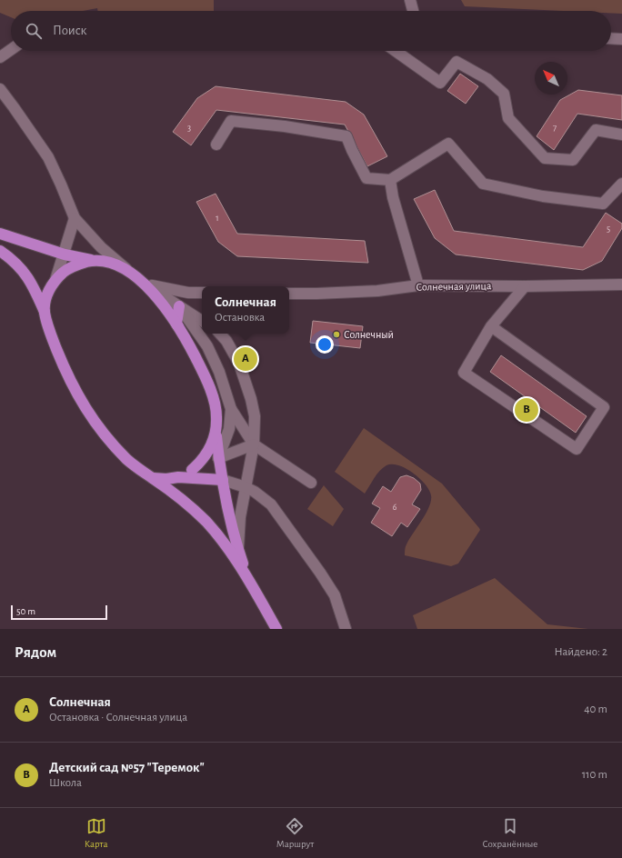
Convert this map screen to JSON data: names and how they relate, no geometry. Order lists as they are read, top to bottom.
{
  "streets": {
    "street": ["Солнечная улица"]
  },
  "places": ["Солнечный"],
  "house_numbers": [
    "3",
    "7",
    "1",
    "5",
    "6"
  ],
  "scale_bar": "50 m",
  "north": "top left",
  "page": {
    "search": "Поиск",
    "popup": ["Солнечная", "Остановка"],
    "pins": ["A", "B"],
    "scale": "50 m",
    "heading": ["Рядом", "Найдено: 2"],
    "list": [
      {
        "mark": "A",
        "name": "Солнечная",
        "note": "Остановка · Солнечная улица",
        "value": "40 m"
      },
      {
        "mark": "B",
        "name": "Детский сад №57 \"Теремок\"",
        "note": "Школа",
        "value": "110 m"
      }
    ],
    "nav": ["Карта", "Маршрут", "Сохранённые"]
  }
}
